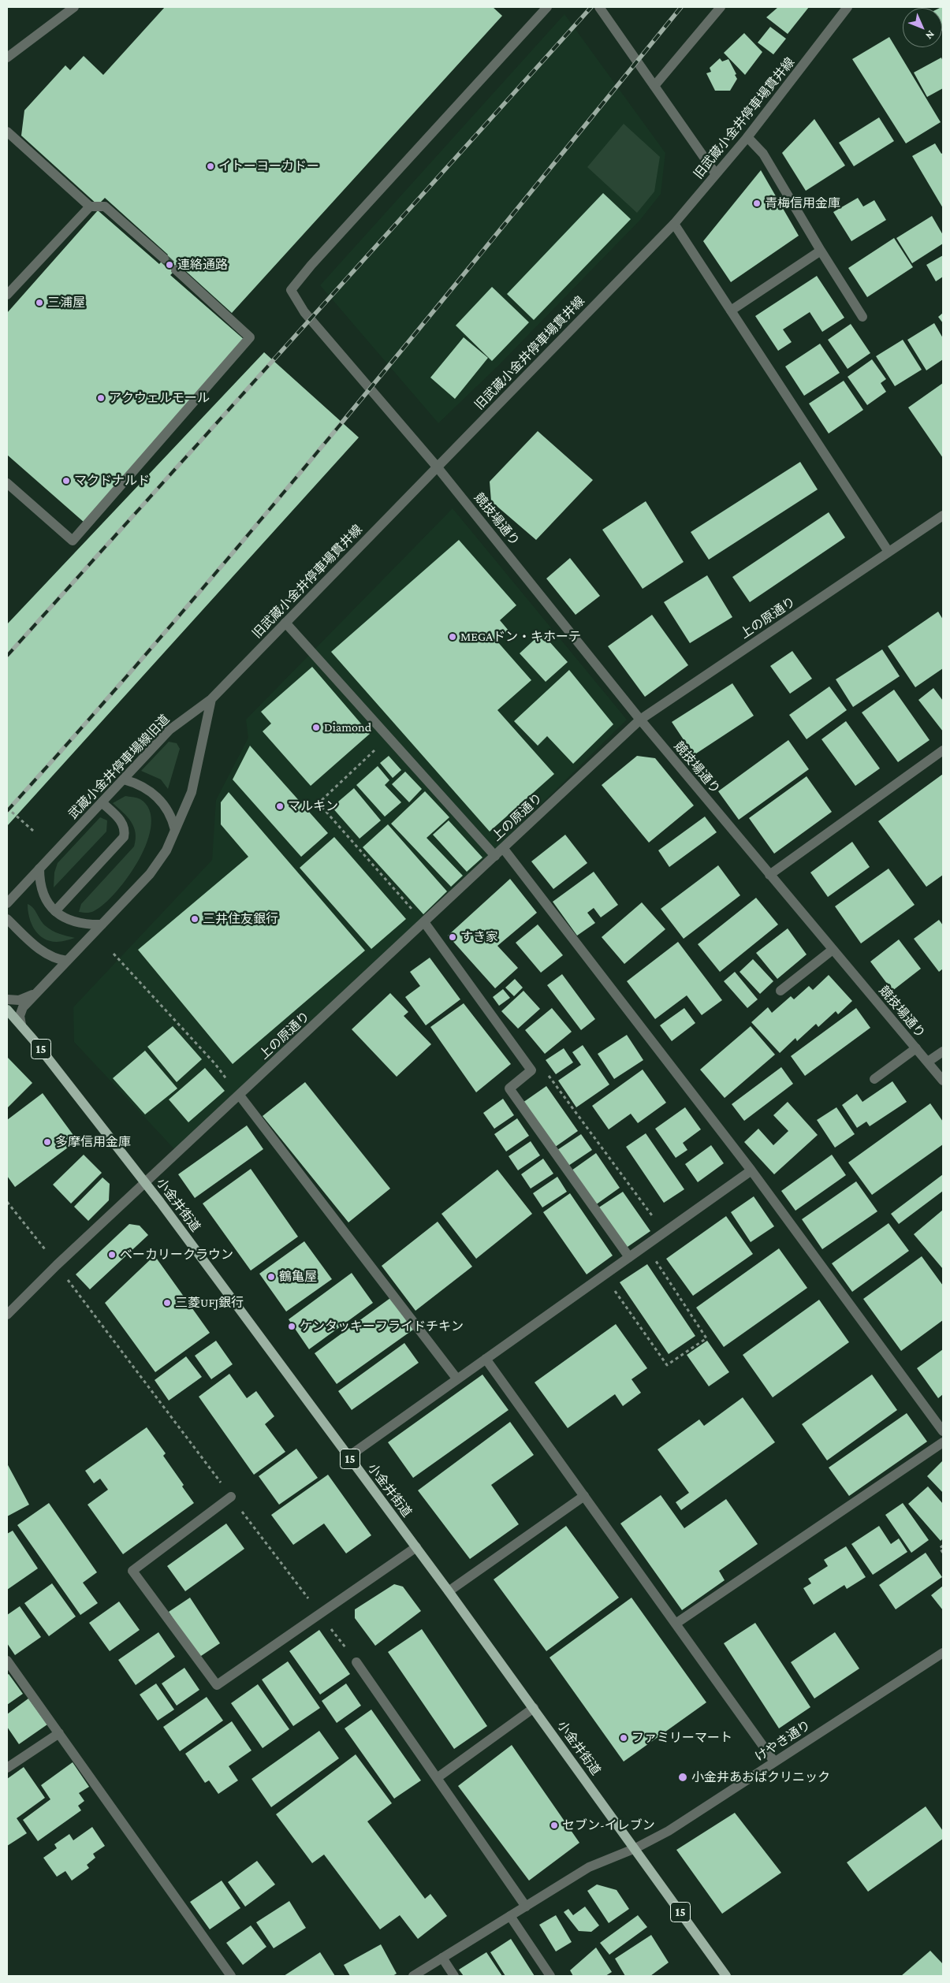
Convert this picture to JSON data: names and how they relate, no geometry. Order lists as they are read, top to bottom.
{
  "streets": {
    "main road": ["15", "小金井街道"],
    "street": [
      "旧武蔵小金井停車場貫井線",
      "競技場通り",
      "上の原通り",
      "武蔵小金井停車場線旧道",
      "けやき通り"
    ]
  },
  "crossings": [
    ["旧武蔵小金井停車場貫井線", "競技場通り"],
    ["旧武蔵小金井停車場貫井線", "武蔵小金井停車場線旧道"],
    ["競技場通り", "上の原通り"],
    ["上の原通り", "小金井街道"],
    ["小金井街道", "けやき通り"]
  ],
  "places": [
    "イトーヨーカドー",
    "青梅信用金庫",
    "連絡通路",
    "三浦屋",
    "アクウェルモール",
    "マクドナルド",
    "MEGAドン・キホーテ",
    "Diamond",
    "マルキン",
    "三井住友銀行",
    "すき家",
    "多摩信用金庫",
    "ベーカリークラウン",
    "鶴亀屋",
    "三菱UFJ銀行",
    "ケンタッキーフライドチキン",
    "ファミリーマート",
    "小金井あおばクリニック",
    "セブン-イレブン"
  ],
  "north": "bottom right"
}
